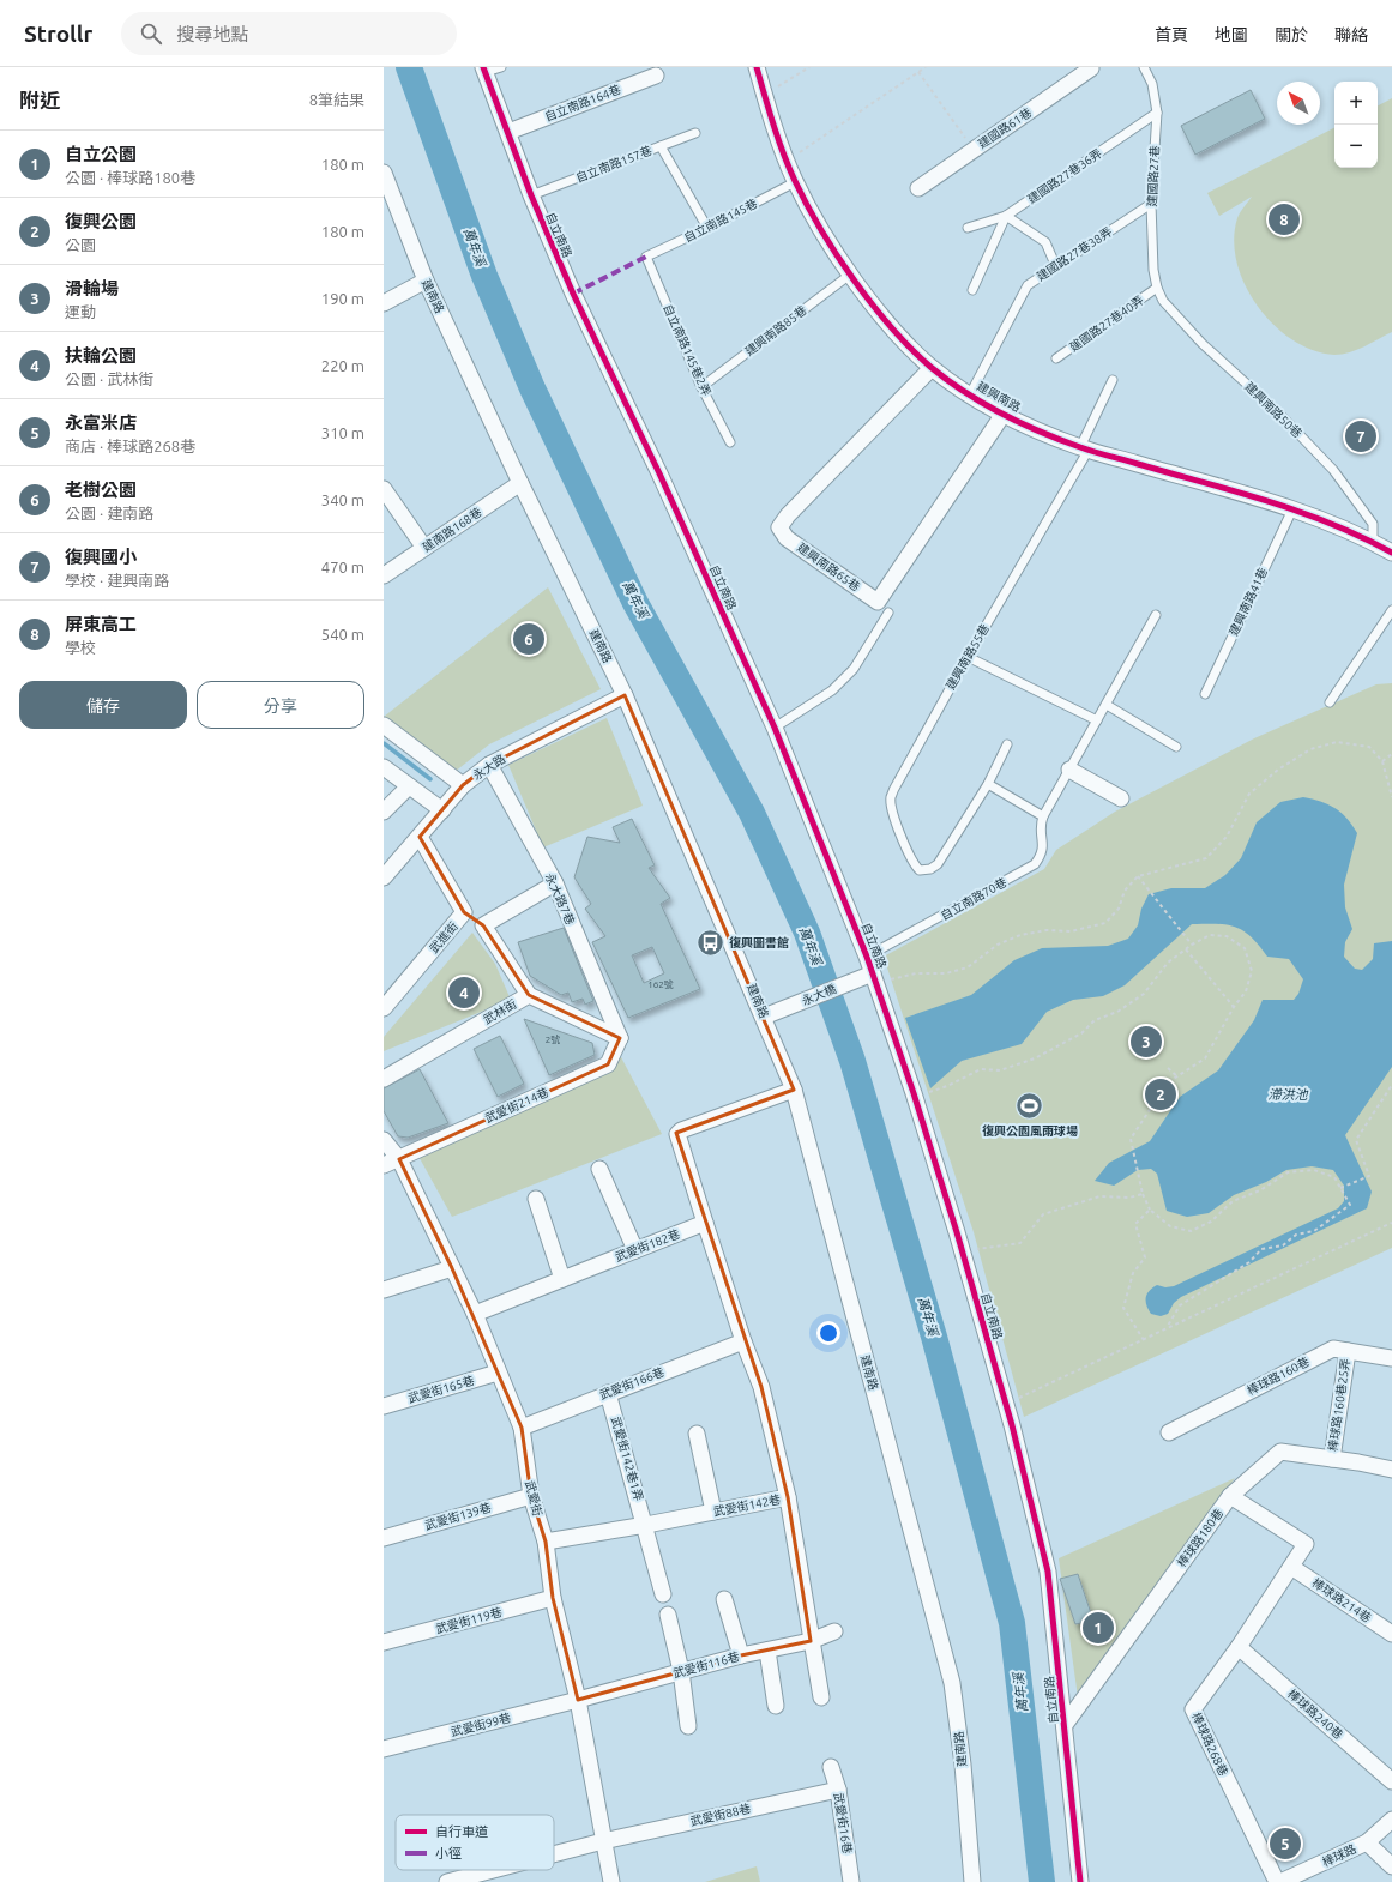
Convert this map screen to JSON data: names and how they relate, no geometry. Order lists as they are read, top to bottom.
{
  "streets": {
    "street": [
      "自立南路164巷",
      "建國路61巷",
      "自立南路",
      "建南路",
      "建興南路",
      "建南路168巷",
      "建興南路65巷",
      "永大路",
      "永大路7巷",
      "武進街",
      "永大橋",
      "武林街",
      "武愛街214巷",
      "武愛街182巷",
      "棒球路160巷",
      "武愛街166巷",
      "武愛街165巷",
      "棒球路160巷25弄",
      "武愛街142巷1弄",
      "武愛街",
      "武愛街142巷",
      "武愛街139巷",
      "棒球路180巷",
      "棒球路214巷",
      "武愛街119巷",
      "武愛街116巷",
      "棒球路240巷",
      "武愛街99巷",
      "棒球路268巷",
      "武愛街88巷",
      "武愛街16巷",
      "棒球路"
    ],
    "lane": [
      "自立南路157巷",
      "建國路27巷36弄",
      "建國路27巷",
      "自立南路145巷",
      "建國路27巷38弄",
      "建國路27巷40弄",
      "建興南路85巷",
      "自立南路145巷2弄",
      "建興南路50巷",
      "建興南路41巷",
      "建興南路55巷",
      "自立南路70巷"
    ]
  },
  "crossings": [
    ["自立南路164巷", "自立南路"],
    ["自立南路157巷", "自立南路"],
    ["建國路27巷36弄", "建國路27巷"],
    ["建國路27巷", "建國路27巷38弄"],
    ["建國路27巷", "建國路27巷40弄"],
    ["建國路27巷", "建興南路50巷"],
    ["自立南路145巷", "自立南路145巷2弄"],
    ["自立南路145巷", "建興南路"],
    ["自立南路", "自立南路70巷"],
    ["自立南路", "永大橋"],
    ["自立南路", "棒球路180巷"],
    ["建國路27巷38弄", "建興南路"],
    ["建南路", "建南路168巷"],
    ["建南路", "永大路"],
    ["建南路", "永大橋"],
    ["建國路27巷40弄", "建興南路50巷"],
    ["建興南路85巷", "自立南路145巷2弄"],
    ["建興南路85巷", "建興南路"],
    ["建興南路", "建興南路50巷"],
    ["建興南路", "建興南路65巷"],
    ["建興南路", "建興南路41巷"],
    ["建興南路", "建興南路55巷"],
    ["永大路", "永大路7巷"],
    ["永大路", "武進街"],
    ["永大路7巷", "武林街"],
    ["永大路7巷", "武愛街214巷"],
    ["武林街", "武愛街214巷"],
    ["武愛街214巷", "武愛街"],
    ["武愛街182巷", "武愛街"],
    ["棒球路160巷", "棒球路160巷25弄"],
    ["武愛街166巷", "武愛街142巷1弄"],
    ["武愛街166巷", "武愛街"],
    ["武愛街166巷", "武愛街142巷"],
    ["武愛街165巷", "武愛街"],
    ["棒球路160巷25弄", "棒球路180巷"],
    ["武愛街142巷1弄", "武愛街142巷"],
    ["武愛街", "武愛街142巷"],
    ["武愛街", "武愛街139巷"],
    ["武愛街", "武愛街119巷"],
    ["武愛街", "武愛街116巷"],
    ["武愛街", "武愛街99巷"],
    ["武愛街", "武愛街88巷"],
    ["棒球路180巷", "棒球路268巷"],
    ["棒球路214巷", "棒球路268巷"],
    ["武愛街116巷", "武愛街99巷"],
    ["棒球路240巷", "棒球路268巷"],
    ["棒球路268巷", "棒球路"],
    ["武愛街88巷", "武愛街16巷"]
  ],
  "water": ["萬年溪", "滯洪池"],
  "places": {
    "bus stop": ["復興圖書館"],
    "sports": ["復興公園風雨球場"]
  },
  "house_numbers": ["162號", "2號"],
  "legend": ["自行車道", "小徑"],
  "north": "top left",
  "page": {
    "header": "Strollr",
    "search": "搜尋地點",
    "nav": [
      "首頁",
      "地圖",
      "關於",
      "聯絡"
    ],
    "heading": ["附近", "8筆結果"],
    "map_buttons": ["+", "−"],
    "list": [
      {
        "mark": "1",
        "name": "自立公園",
        "note": "公園 · 棒球路180巷",
        "value": "180 m"
      },
      {
        "mark": "2",
        "name": "復興公園",
        "note": "公園",
        "value": "180 m"
      },
      {
        "mark": "3",
        "name": "滑輪場",
        "note": "運動",
        "value": "190 m"
      },
      {
        "mark": "4",
        "name": "扶輪公園",
        "note": "公園 · 武林街",
        "value": "220 m"
      },
      {
        "mark": "5",
        "name": "永富米店",
        "note": "商店 · 棒球路268巷",
        "value": "310 m"
      },
      {
        "mark": "6",
        "name": "老樹公園",
        "note": "公園 · 建南路",
        "value": "340 m"
      },
      {
        "mark": "7",
        "name": "復興國小",
        "note": "學校 · 建興南路",
        "value": "470 m"
      },
      {
        "mark": "8",
        "name": "屏東高工",
        "note": "學校",
        "value": "540 m"
      }
    ],
    "pins": [
      "8",
      "7",
      "6",
      "4",
      "3",
      "2",
      "1",
      "5"
    ],
    "buttons": ["儲存", "分享"]
  }
}
